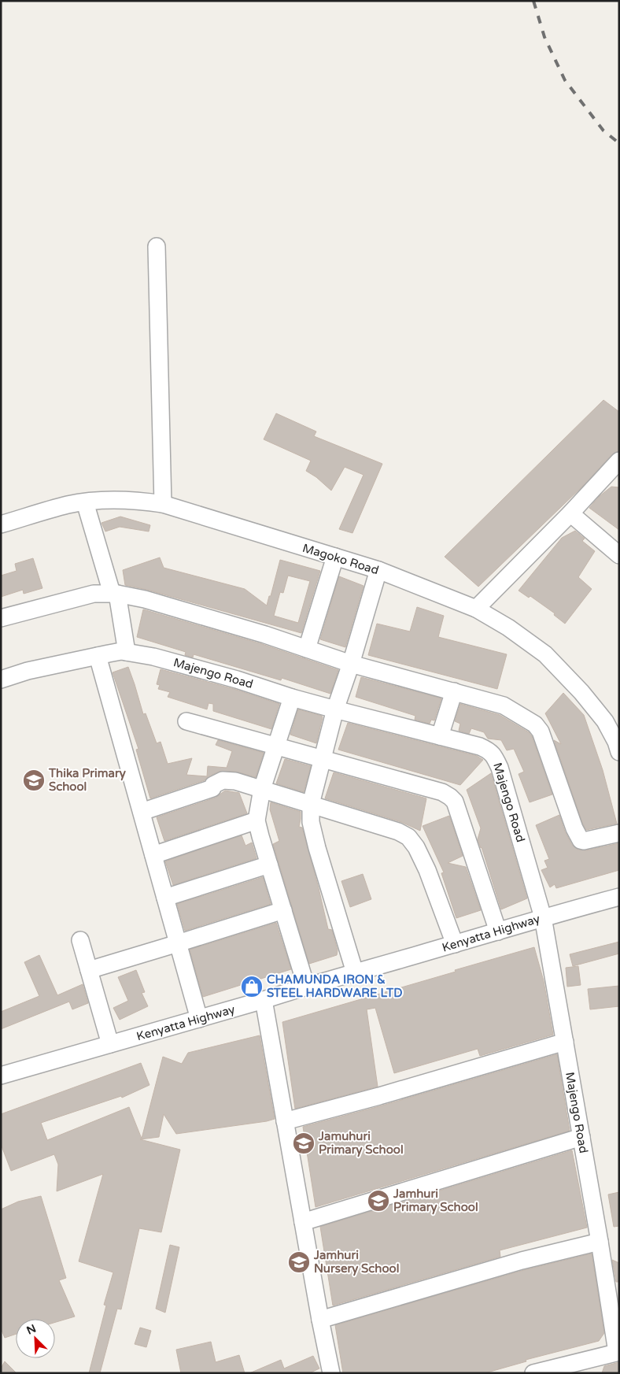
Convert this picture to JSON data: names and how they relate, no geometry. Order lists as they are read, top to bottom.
{
  "streets": {
    "street": ["Magoko Road", "Majengo Road", "Kenyatta Highway"]
  },
  "crossings": [
    ["Majengo Road", "Kenyatta Highway"]
  ],
  "places": {
    "school or university": [
      "Thika Primary School",
      "Jamuhuri Primary School",
      "Jamhuri Primary School",
      "Jamhuri Nursery School"
    ],
    "shop": ["CHAMUNDA IRON & STEEL HARDWARE LTD"]
  },
  "north": "top left"
}
